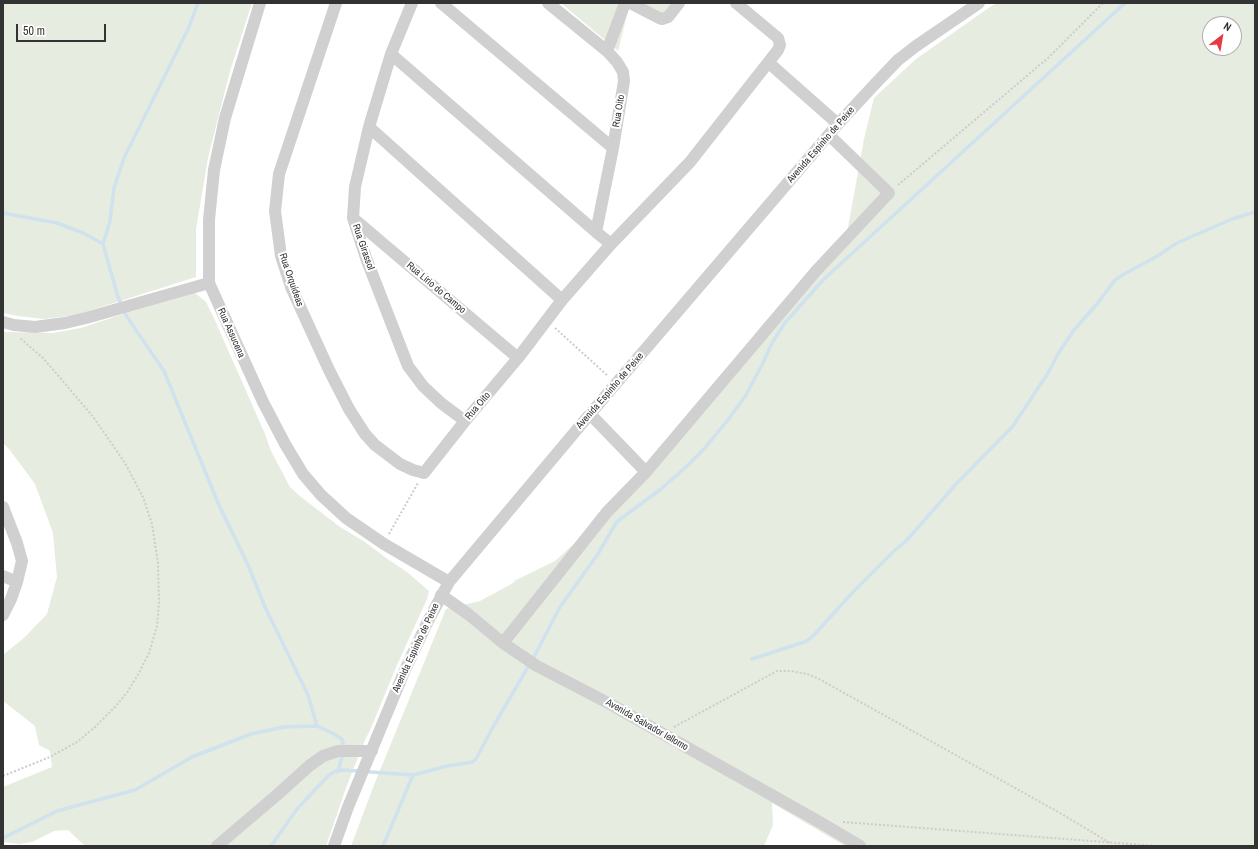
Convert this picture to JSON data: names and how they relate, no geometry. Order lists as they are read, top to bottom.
{
  "streets": {
    "street": [
      "Rua Oito",
      "Avenida Espinho de Peixe",
      "Rua Girassol",
      "Rua Orquídeas",
      "Rua Lírio do Campo",
      "Rua Assucena",
      "Avenida Salvador Iellomo"
    ]
  },
  "crossings": [
    ["Rua Oito", "Rua Girassol"],
    ["Rua Oito", "Rua Orquídeas"],
    ["Rua Oito", "Rua Lírio do Campo"],
    ["Avenida Espinho de Peixe", "Rua Assucena"],
    ["Avenida Espinho de Peixe", "Avenida Salvador Iellomo"],
    ["Rua Girassol", "Rua Lírio do Campo"]
  ],
  "scale_bar": "50 m",
  "north": "top right"
}
